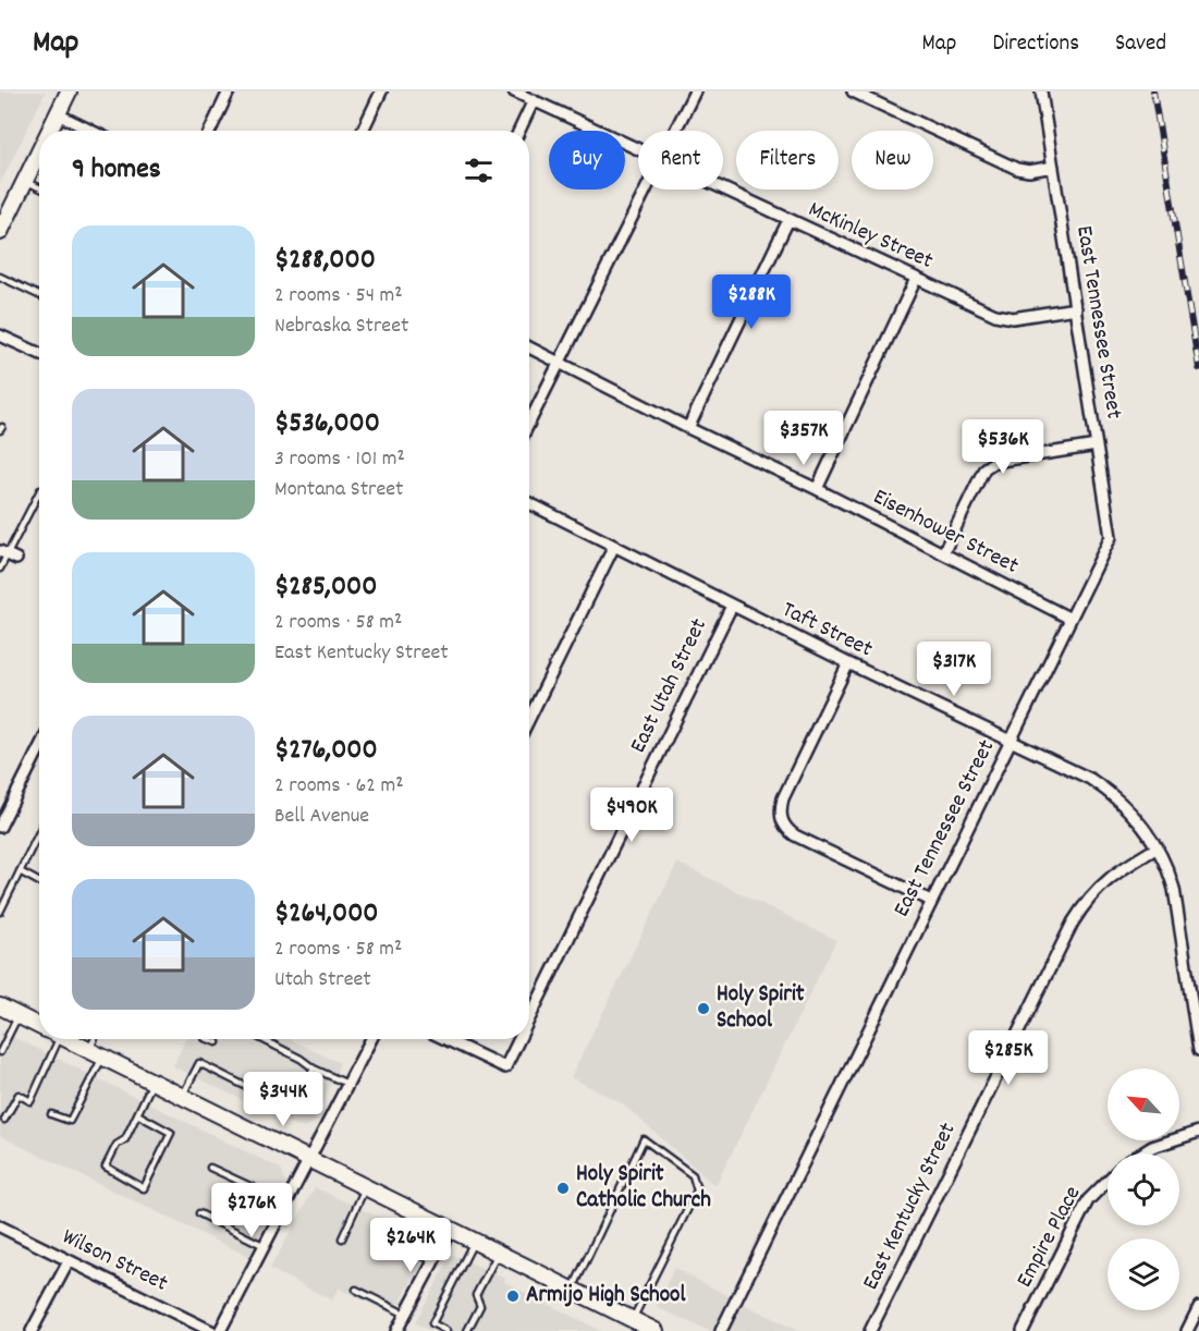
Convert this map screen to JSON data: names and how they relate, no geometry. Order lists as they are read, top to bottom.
{
  "streets": {
    "street": [
      "McKinley Street",
      "East Tennessee Street",
      "Eisenhower Street",
      "Taft Street",
      "East Utah Street",
      "East Kentucky Street",
      "Empire Place",
      "Wilson Street"
    ]
  },
  "crossings": [
    ["McKinley Street", "East Tennessee Street"],
    ["East Tennessee Street", "Eisenhower Street"],
    ["East Tennessee Street", "Taft Street"],
    ["Taft Street", "East Utah Street"],
    ["Taft Street", "East Kentucky Street"]
  ],
  "places": ["Holy Spirit School", "Holy Spirit Catholic Church", "Armijo High School"],
  "north": "top left",
  "page": {
    "header": "Map",
    "nav": ["Map", "Directions", "Saved"],
    "chip": [
      "Buy",
      "Rent",
      "Filters",
      "New"
    ],
    "heading": "9 homes",
    "list": [
      {
        "name": "$288,000",
        "note": "2 rooms · 54 m² · Nebraska Street"
      },
      {
        "name": "$536,000",
        "note": "3 rooms · 101 m² · Montana Street"
      },
      {
        "name": "$285,000",
        "note": "2 rooms · 58 m² · East Kentucky Street"
      },
      {
        "name": "$276,000",
        "note": "2 rooms · 62 m² · Bell Avenue"
      },
      {
        "name": "$264,000",
        "note": "2 rooms · 58 m² · Utah Street"
      }
    ],
    "price": [
      "$288K",
      "$357K",
      "$536K",
      "$317K",
      "$490K",
      "$285K",
      "$344K",
      "$276K",
      "$264K"
    ]
  }
}
